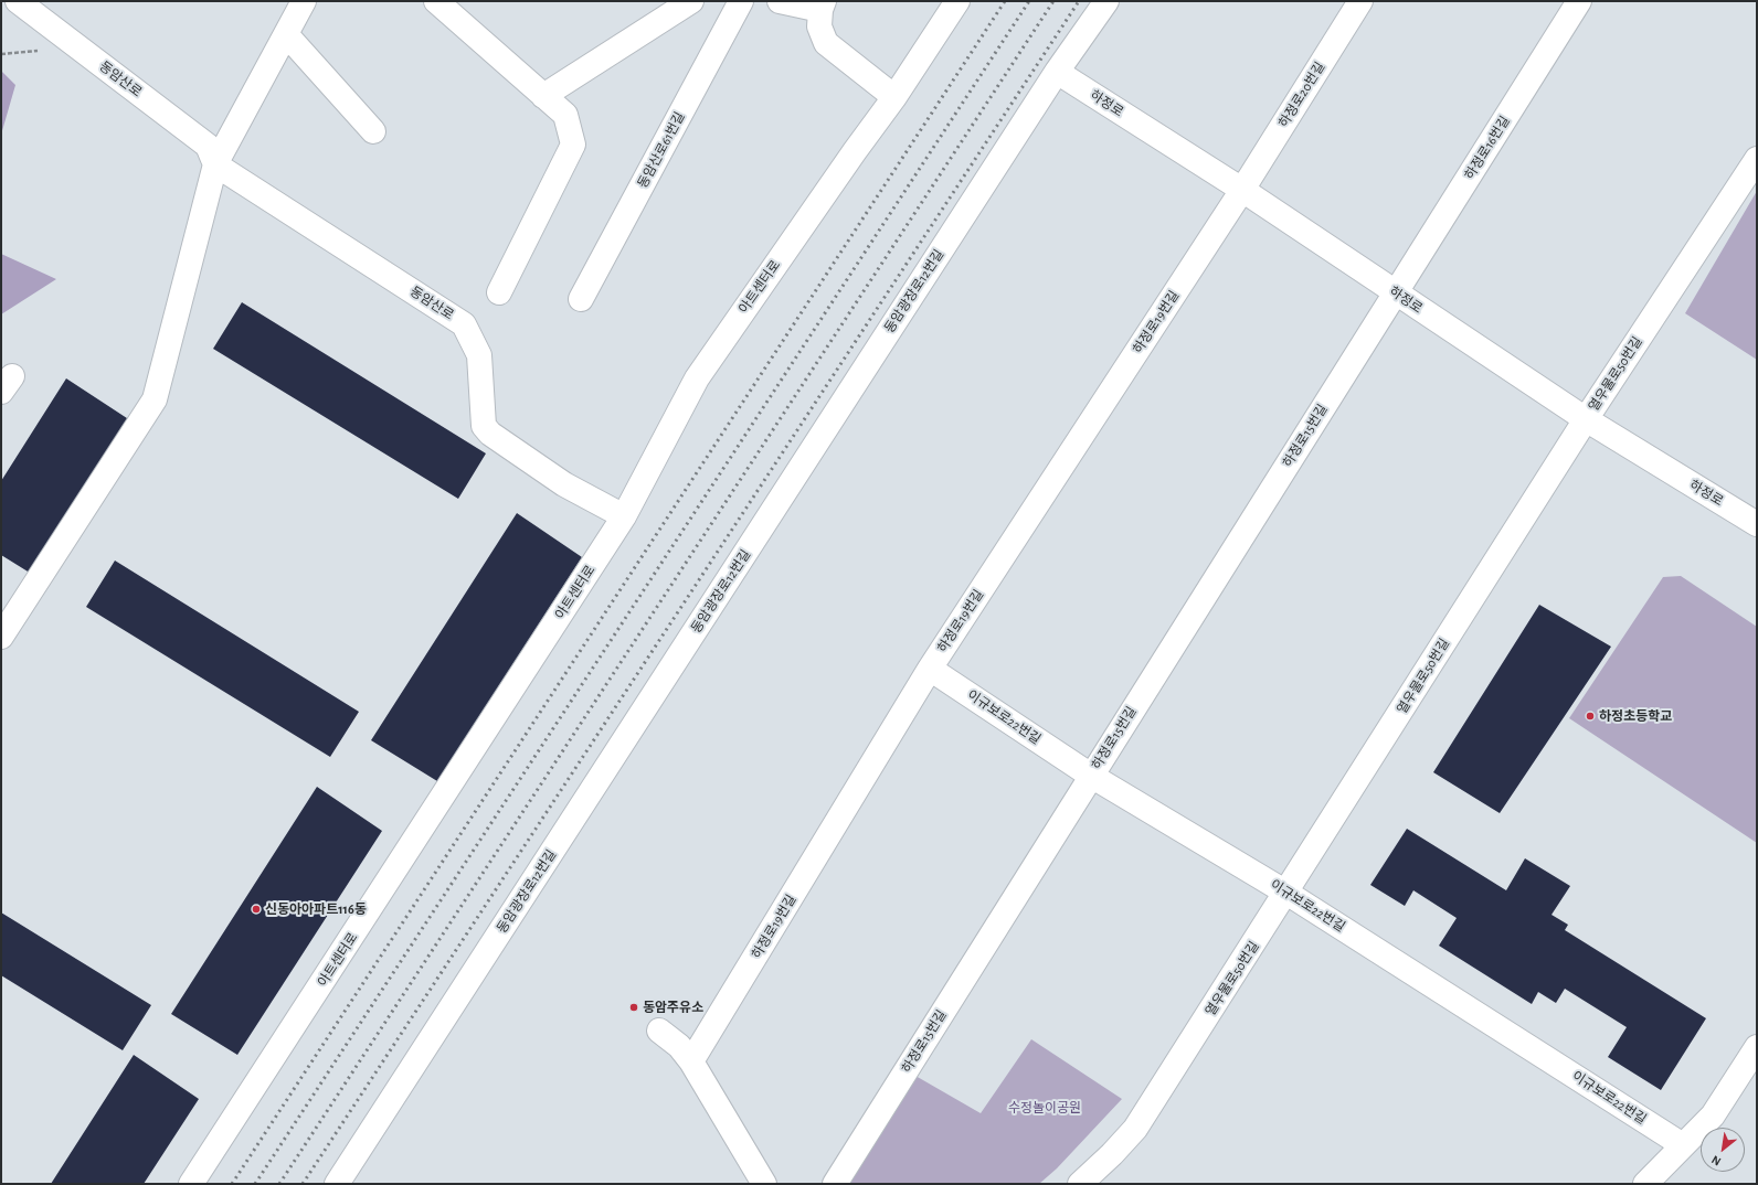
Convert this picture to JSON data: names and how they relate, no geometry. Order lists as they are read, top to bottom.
{
  "streets": {
    "street": [
      "동암산로",
      "하정로20번길",
      "하정로",
      "하정로16번길",
      "동암산로61번길",
      "아트센터로",
      "동암광장로12번길",
      "하정로19번길",
      "열우물로50번길",
      "하정로15번길",
      "이규보로22번길"
    ]
  },
  "crossings": [
    ["동암산로", "아트센터로"],
    ["하정로20번길", "하정로"],
    ["하정로20번길", "하정로19번길"],
    ["하정로", "하정로16번길"],
    ["하정로", "동암광장로12번길"],
    ["하정로", "하정로19번길"],
    ["하정로", "열우물로50번길"],
    ["하정로", "하정로15번길"],
    ["하정로16번길", "하정로15번길"],
    ["하정로19번길", "이규보로22번길"],
    ["열우물로50번길", "이규보로22번길"],
    ["하정로15번길", "이규보로22번길"]
  ],
  "parks": ["수정놀이공원"],
  "places": ["하정초등학교", "신동아아파트116동", "동암주유소"],
  "north": "bottom left"
}
